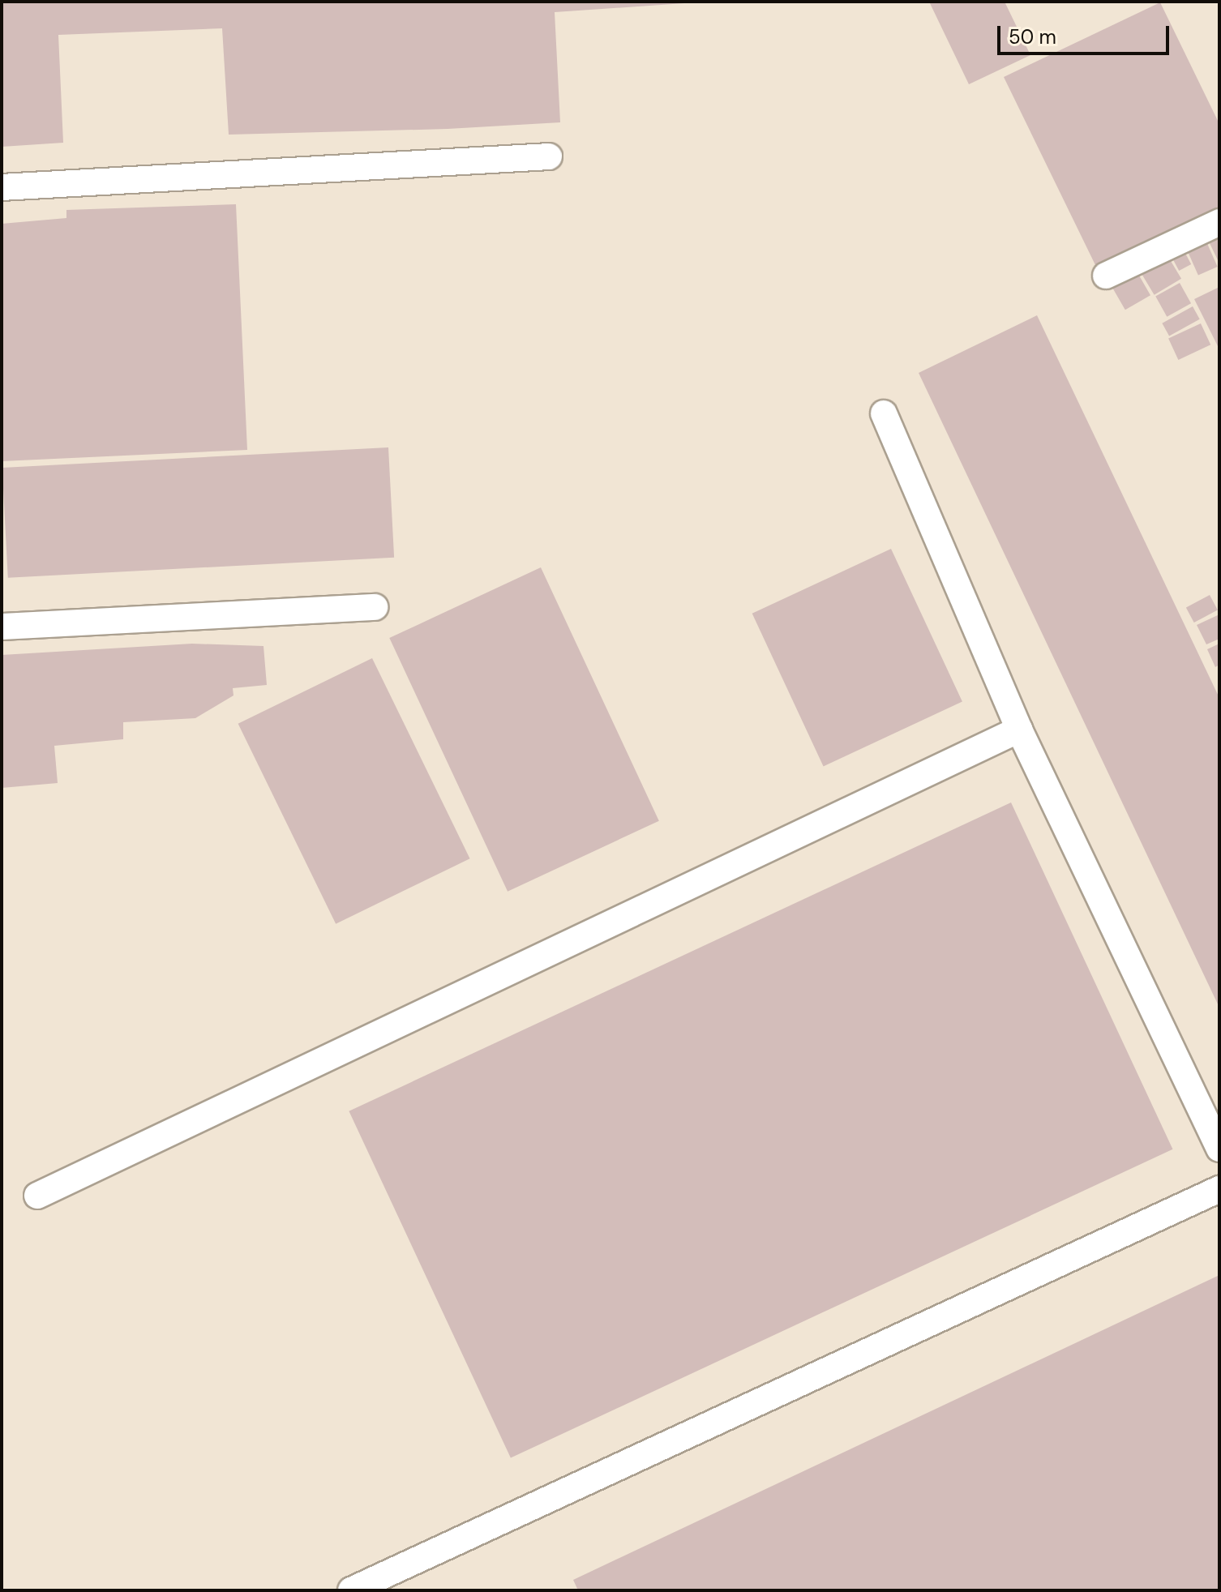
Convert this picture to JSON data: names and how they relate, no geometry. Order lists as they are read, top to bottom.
{
  "scale_bar": "50 m"
}
